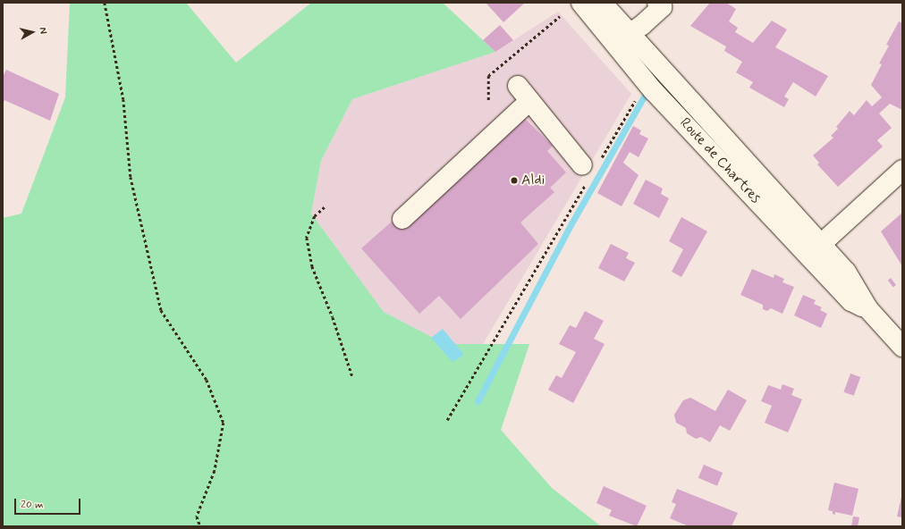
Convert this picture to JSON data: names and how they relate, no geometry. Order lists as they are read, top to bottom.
{
  "streets": {
    "main road": ["Route de Chartres"]
  },
  "places": ["Aldi"],
  "scale_bar": "20 m",
  "north": "right"
}
